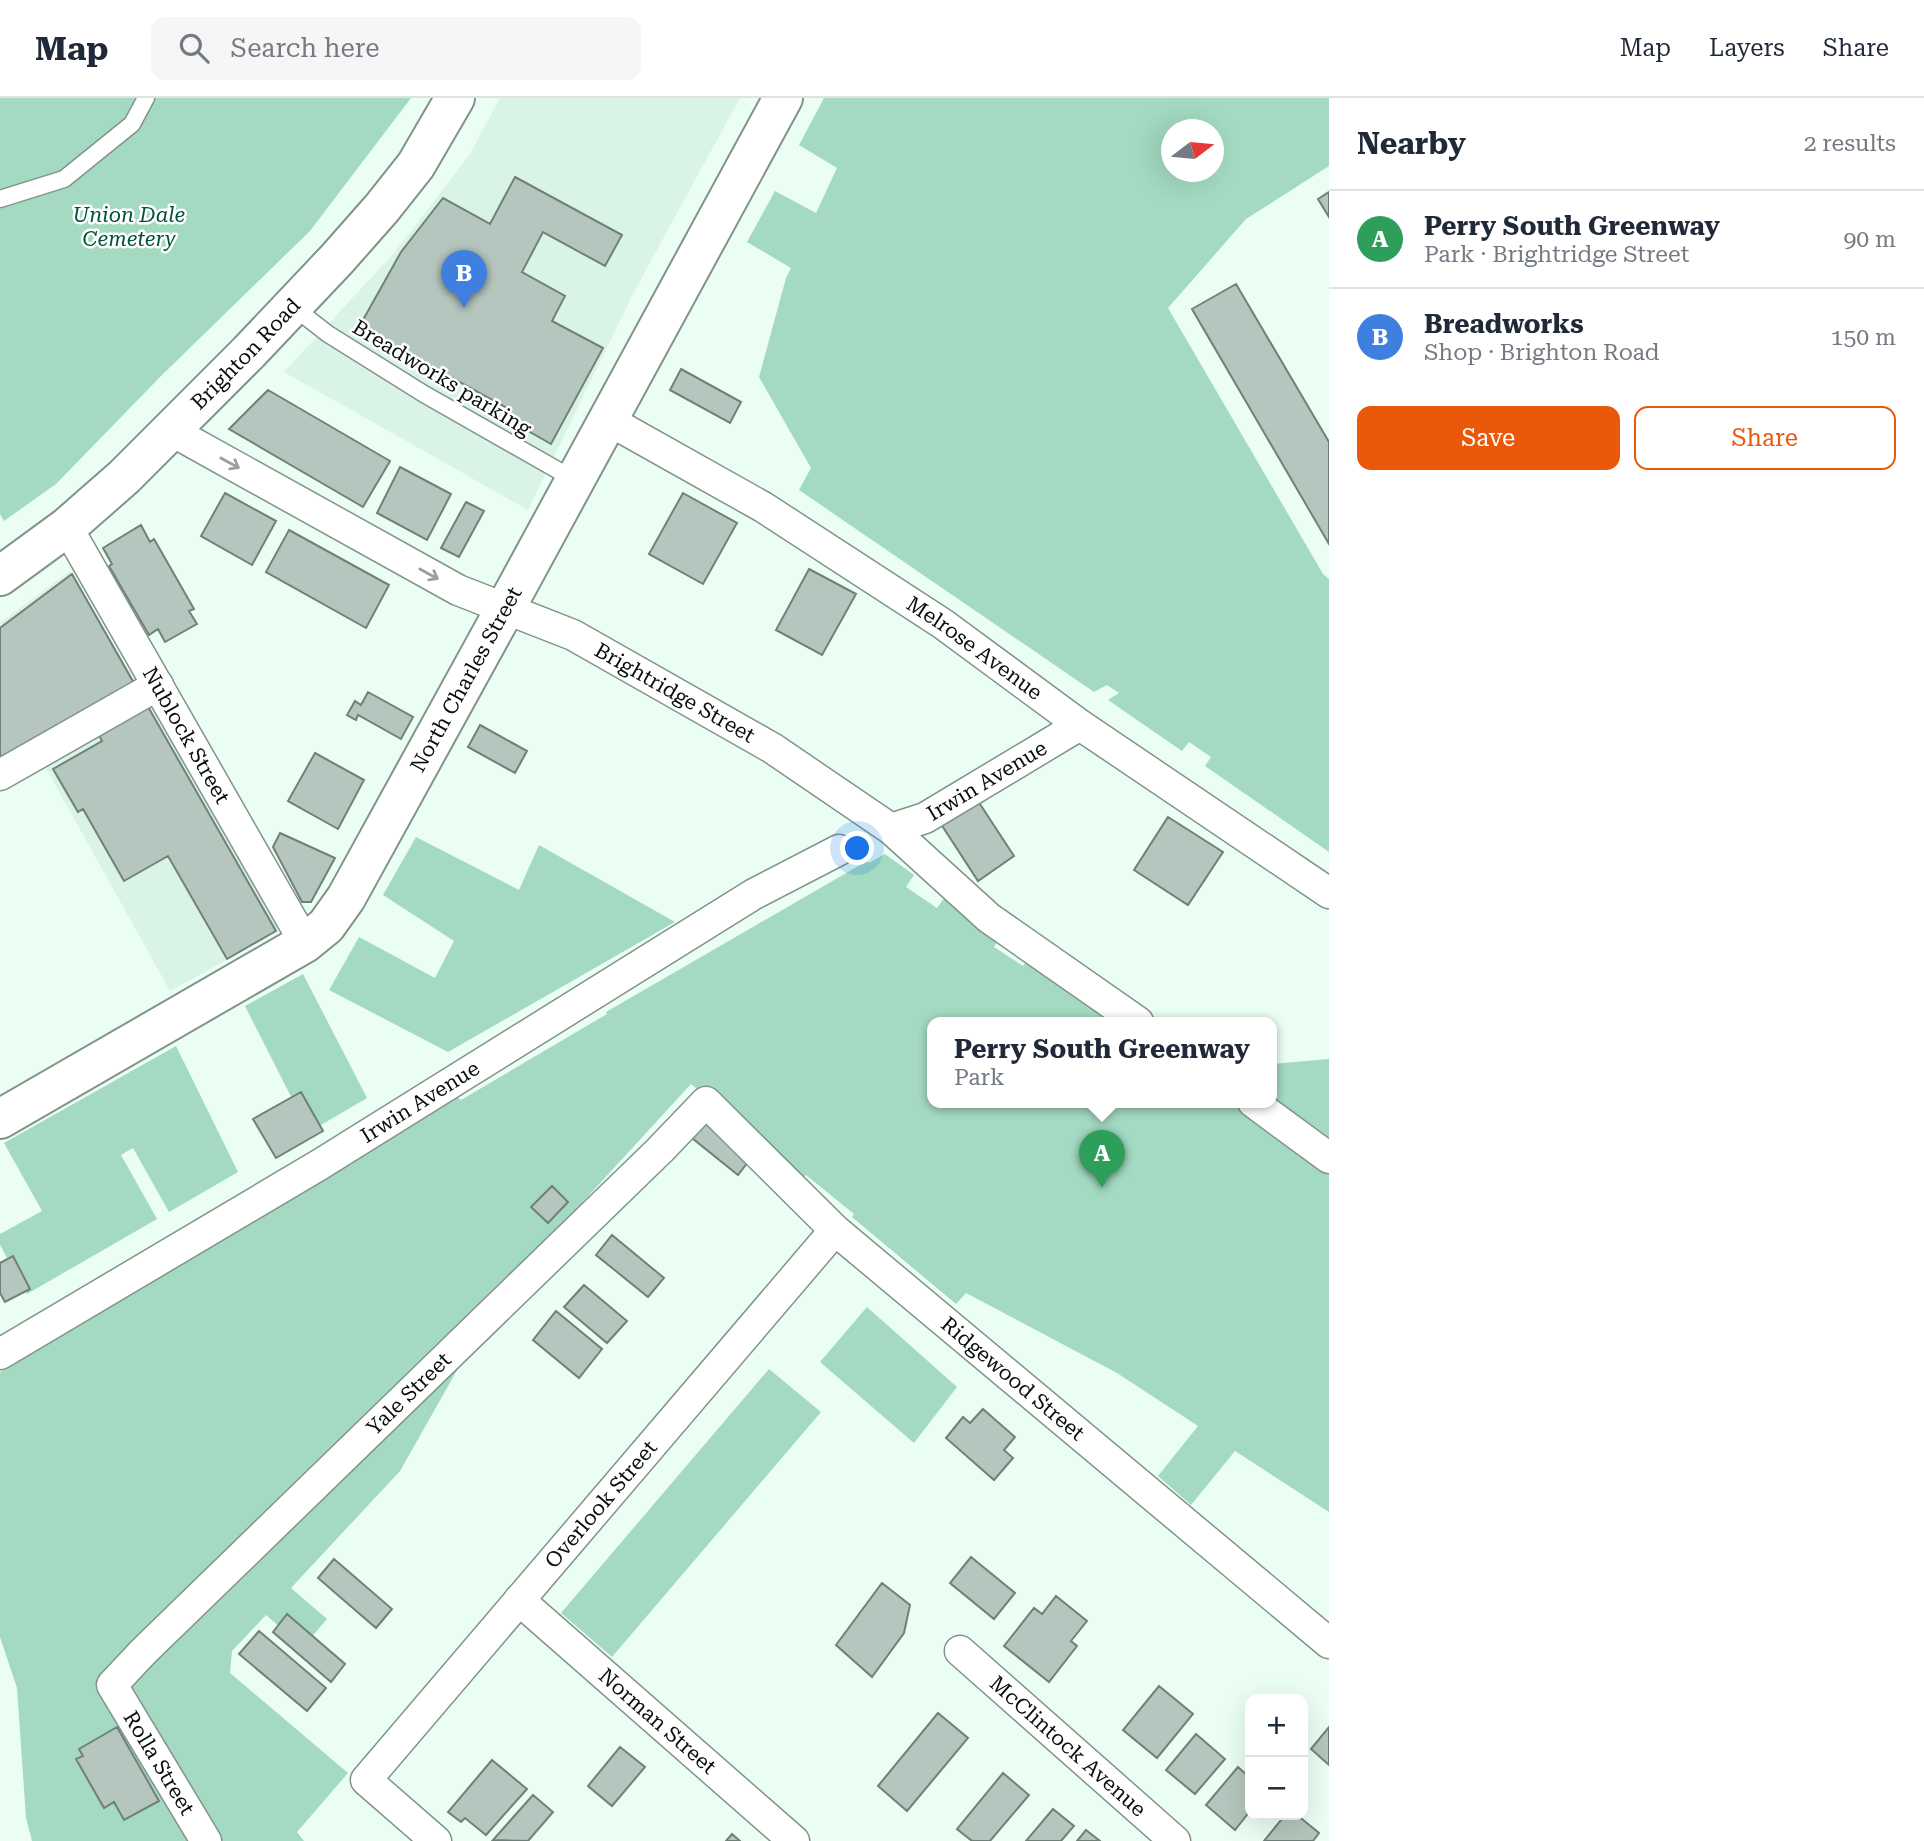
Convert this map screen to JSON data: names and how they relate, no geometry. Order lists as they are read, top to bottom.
{
  "streets": {
    "street": [
      "Brighton Road",
      "Melrose Avenue",
      "North Charles Street",
      "Brightridge Street",
      "Nublock Street",
      "Irwin Avenue",
      "Ridgewood Street",
      "Yale Street",
      "Overlook Street",
      "Norman Street",
      "McClintock Avenue",
      "Rolla Street"
    ],
    "lane": ["Breadworks parking"]
  },
  "crossings": [
    ["Brighton Road", "Breadworks parking"],
    ["Brighton Road", "Brightridge Street"],
    ["Brighton Road", "Nublock Street"],
    ["Breadworks parking", "North Charles Street"],
    ["Melrose Avenue", "North Charles Street"],
    ["Melrose Avenue", "Irwin Avenue"],
    ["North Charles Street", "Brightridge Street"],
    ["North Charles Street", "Nublock Street"],
    ["Brightridge Street", "Irwin Avenue"],
    ["Ridgewood Street", "Yale Street"],
    ["Ridgewood Street", "Overlook Street"],
    ["Yale Street", "Rolla Street"],
    ["Overlook Street", "Norman Street"]
  ],
  "parks": ["Union Dale Cemetery"],
  "north": "right",
  "page": {
    "header": "Map",
    "search": "Search here",
    "nav": ["Map", "Layers", "Share"],
    "heading": ["Nearby", "2 results"],
    "list": [
      {
        "mark": "A",
        "name": "Perry South Greenway",
        "note": "Park · Brightridge Street",
        "value": "90 m"
      },
      {
        "mark": "B",
        "name": "Breadworks",
        "note": "Shop · Brighton Road",
        "value": "150 m"
      }
    ],
    "pins": ["B", "A"],
    "buttons": ["Save", "Share"],
    "popup": ["Perry South Greenway", "Park"],
    "map_buttons": ["+", "−"]
  }
}
